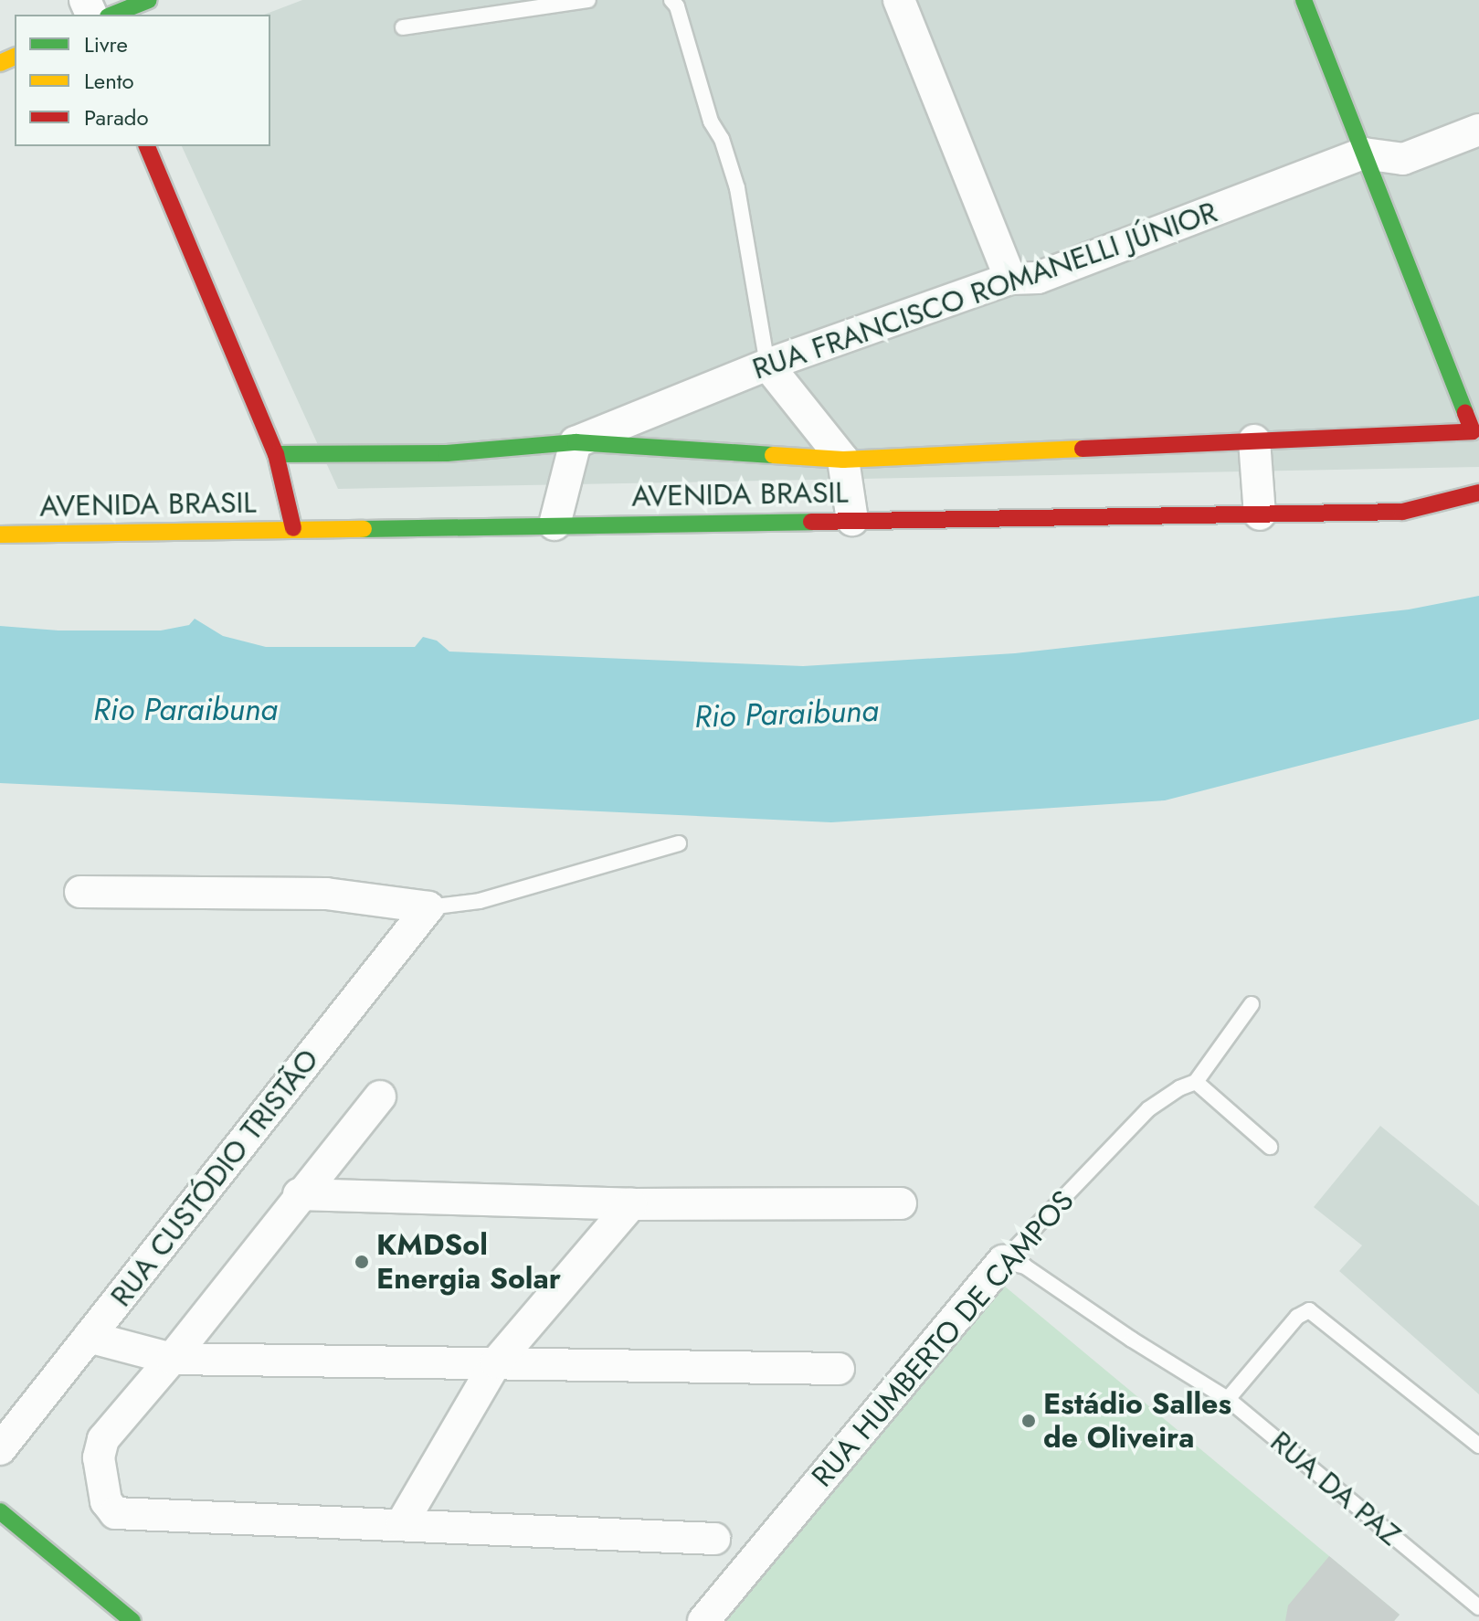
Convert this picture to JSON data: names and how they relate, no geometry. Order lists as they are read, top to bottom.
{
  "streets": {
    "main road": ["AVENIDA BRASIL"],
    "street": ["RUA FRANCISCO ROMANELLI JÚNIOR", "RUA CUSTÓDIO TRISTÃO", "RUA HUMBERTO DE CAMPOS"],
    "lane": ["RUA DA PAZ"]
  },
  "crossings": [
    ["RUA HUMBERTO DE CAMPOS", "RUA DA PAZ"]
  ],
  "water": ["Rio Paraibuna"],
  "places": ["KMDSol Energia Solar", "Estádio Salles de Oliveira"],
  "legend": ["Livre", "Lento", "Parado"]
}
